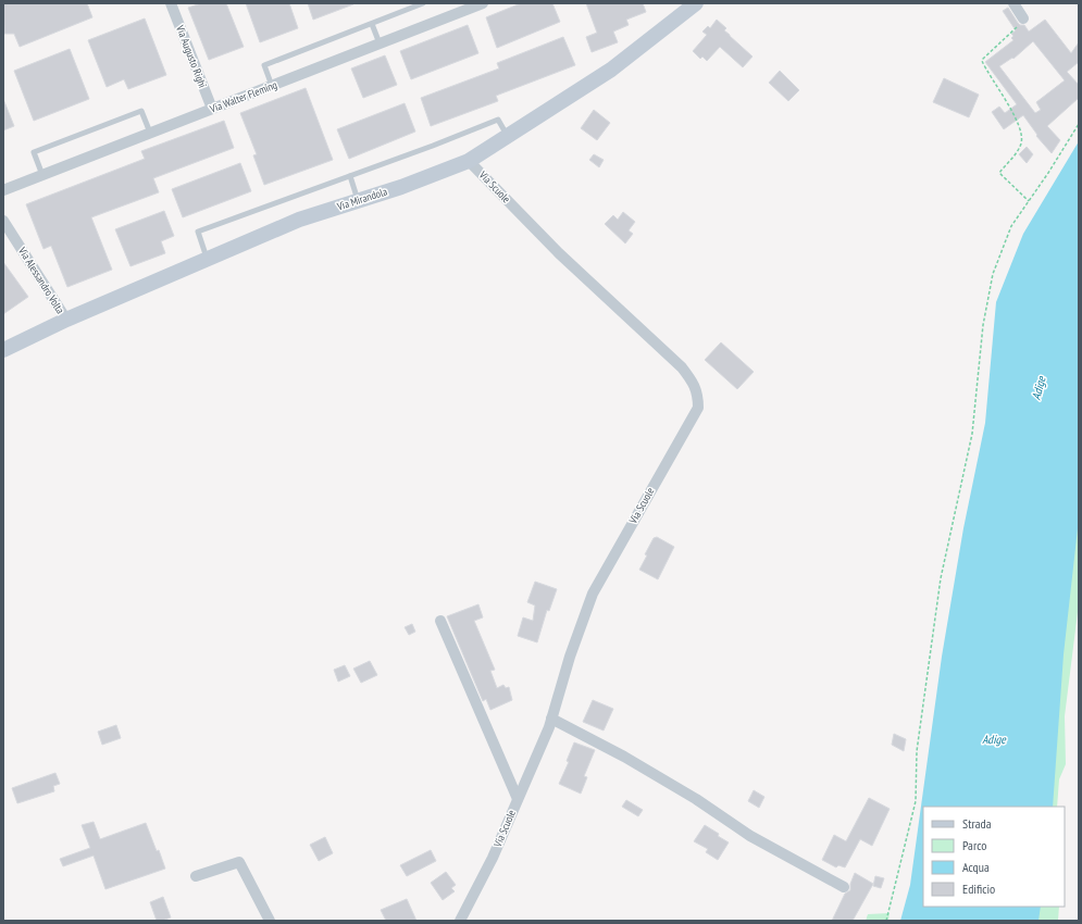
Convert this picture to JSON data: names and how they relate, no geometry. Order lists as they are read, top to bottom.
{
  "streets": {
    "street": [
      "Via Augusto Righi",
      "Via Walter Fleming",
      "Via Scuole",
      "Via Mirandola",
      "Via Alessandro Volta"
    ]
  },
  "crossings": [
    ["Via Augusto Righi", "Via Walter Fleming"],
    ["Via Scuole", "Via Mirandola"],
    ["Via Mirandola", "Via Alessandro Volta"]
  ],
  "water": ["Adige"],
  "legend": [
    "Strada",
    "Parco",
    "Acqua",
    "Edificio"
  ]
}
